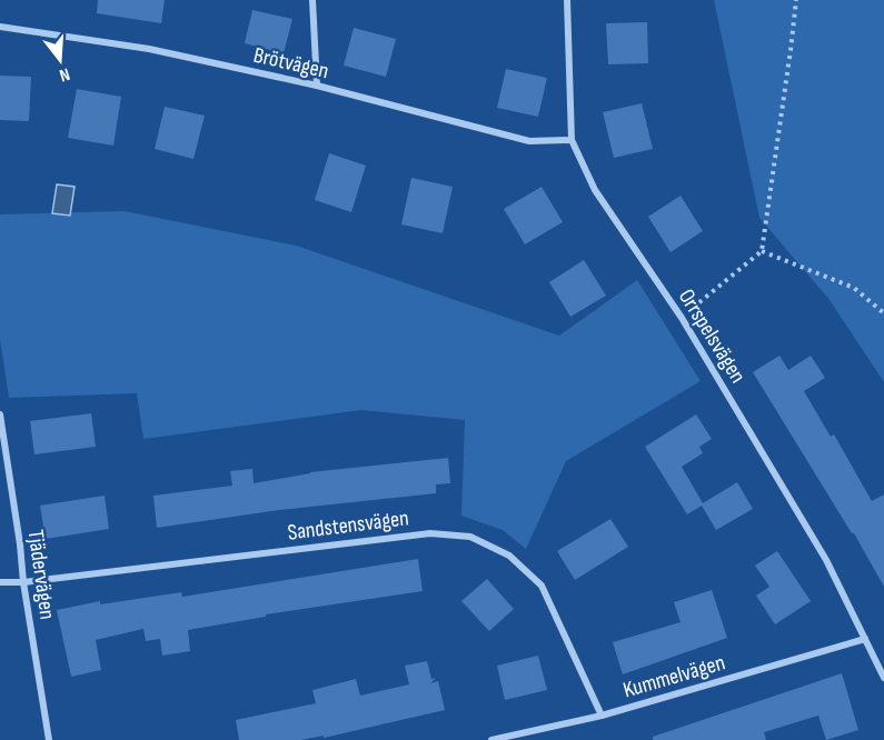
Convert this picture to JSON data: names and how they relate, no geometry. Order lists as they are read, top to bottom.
{
  "streets": {
    "street": [
      "Brötvägen",
      "Orrspelsvägen",
      "Sandstensvägen",
      "Tjädervägen",
      "Kummelvägen"
    ]
  },
  "crossings": [
    ["Brötvägen", "Orrspelsvägen"],
    ["Orrspelsvägen", "Kummelvägen"],
    ["Sandstensvägen", "Tjädervägen"],
    ["Sandstensvägen", "Kummelvägen"]
  ],
  "north": "bottom"
}
